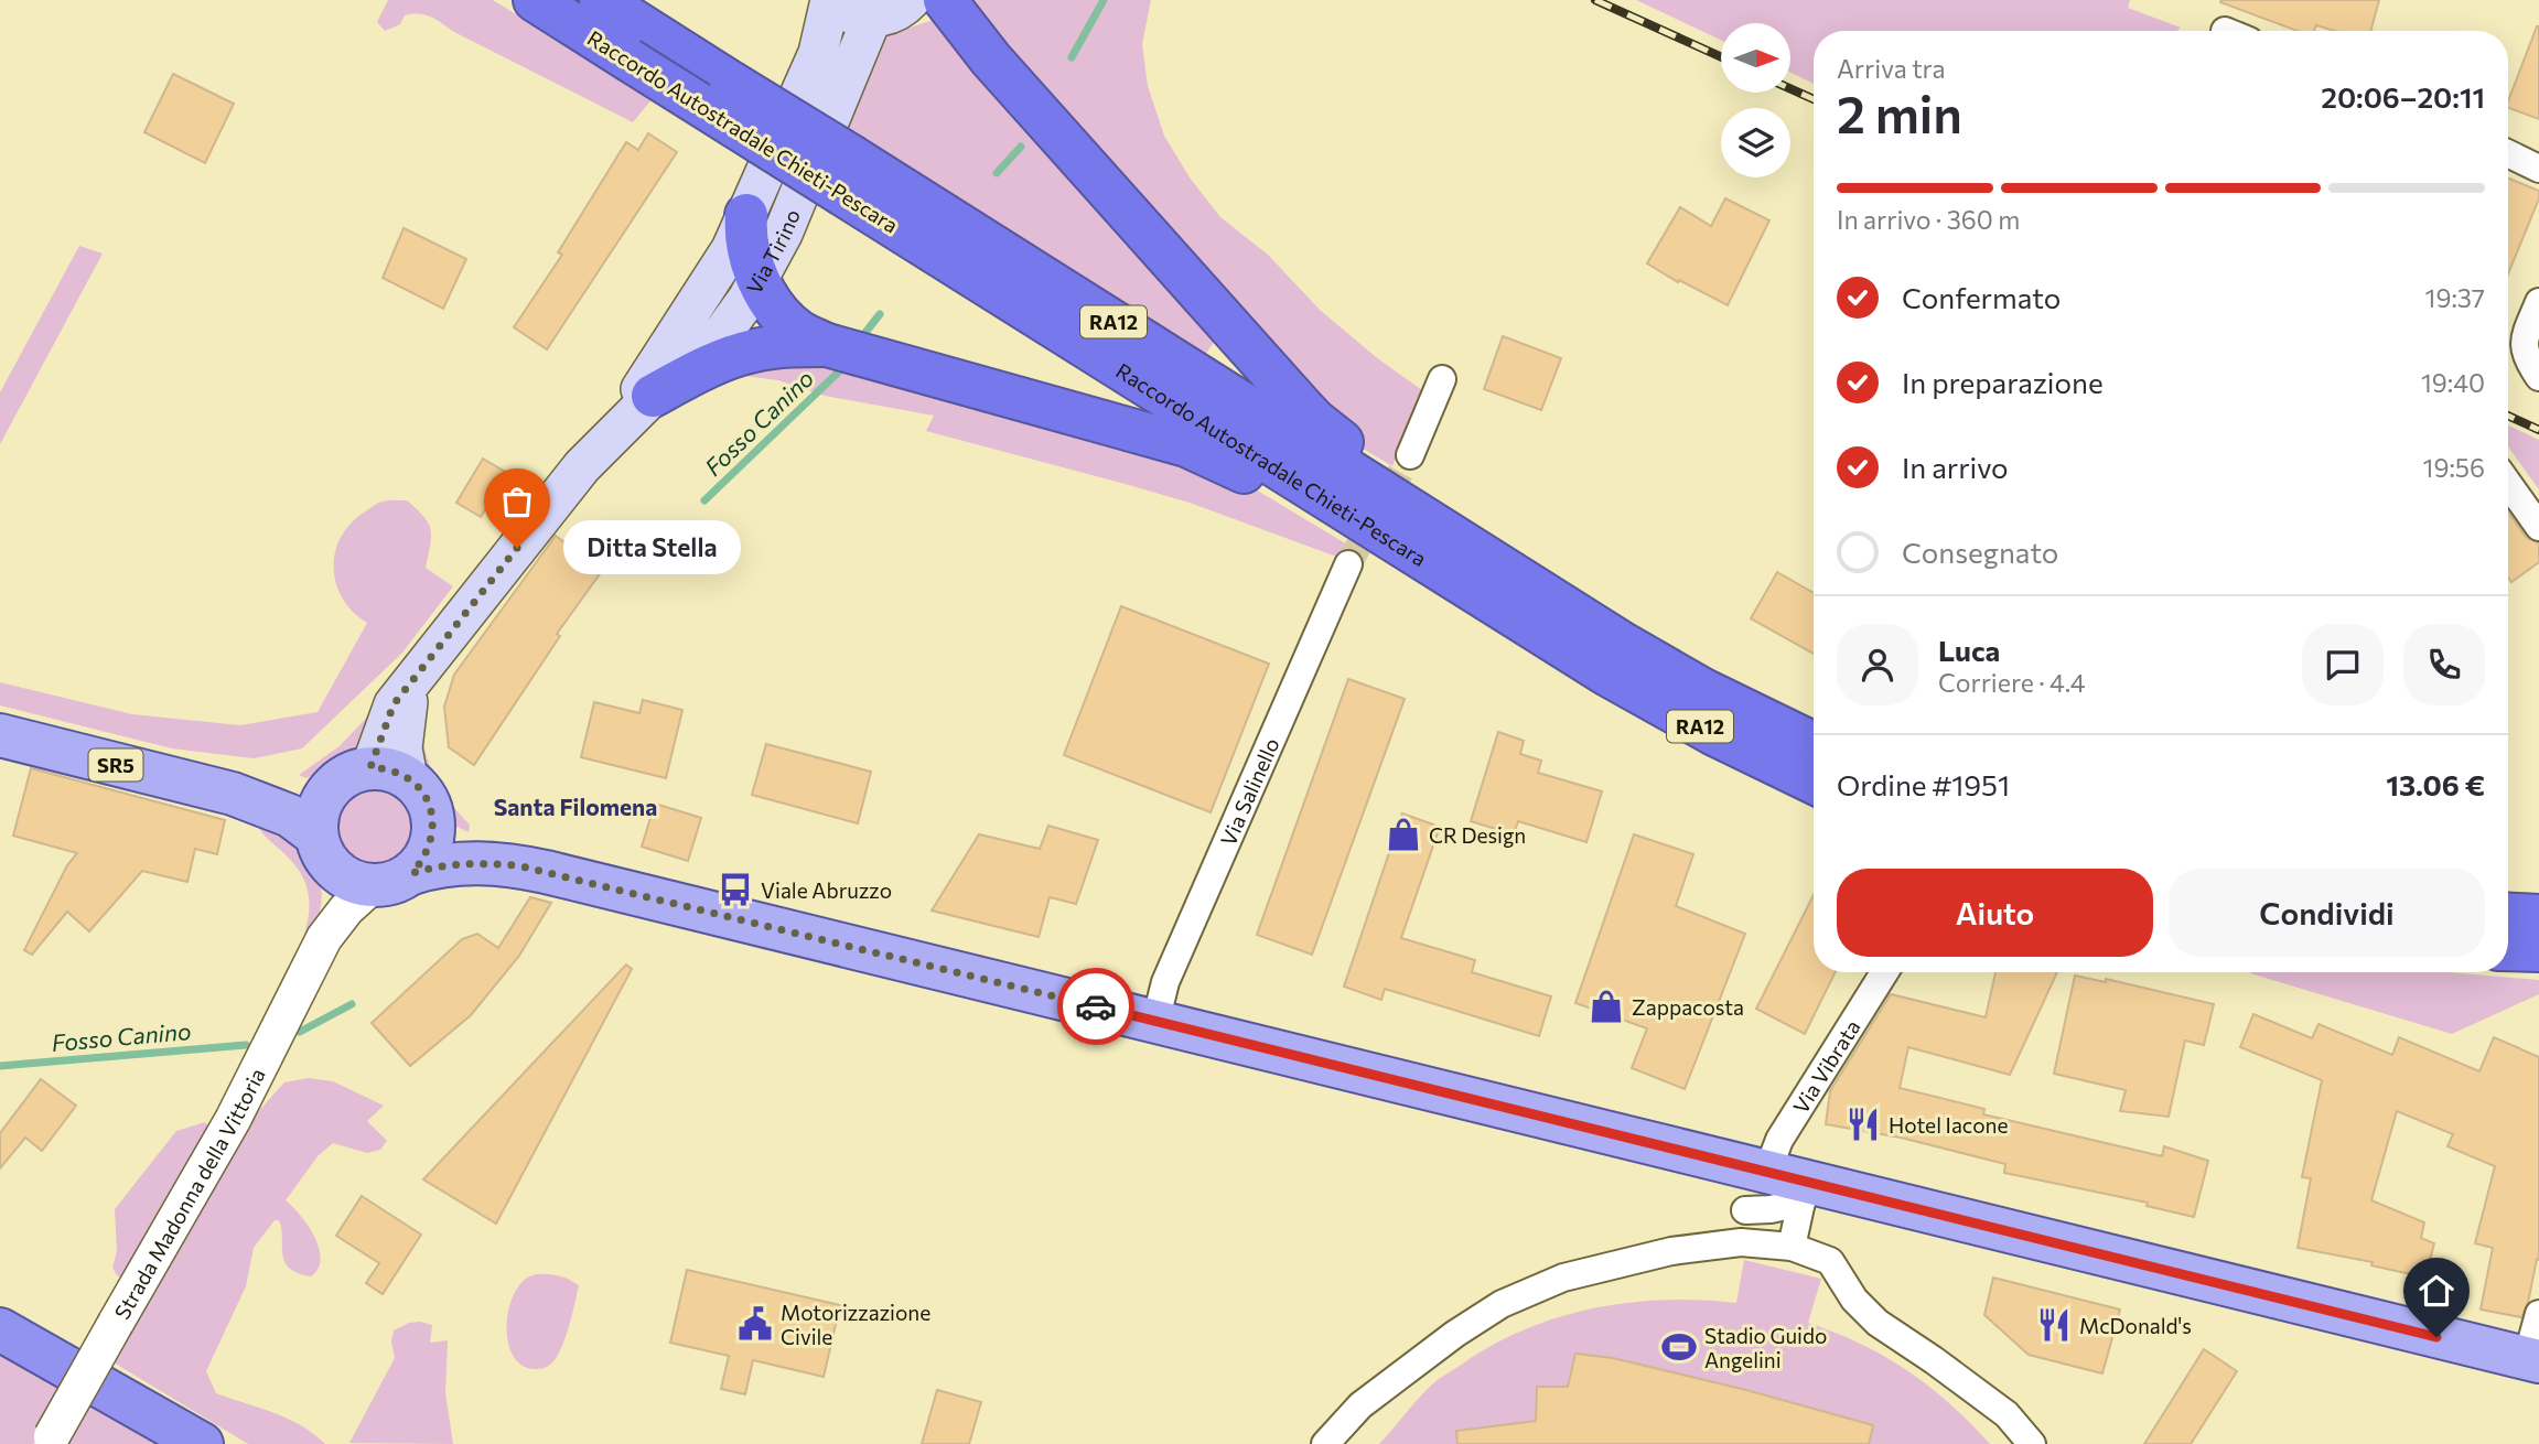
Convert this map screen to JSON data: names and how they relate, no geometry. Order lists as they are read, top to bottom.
{
  "streets": {
    "highway": ["Raccordo Autostradale Chieti-Pescara", "RA12"],
    "main road": ["Via Tirino", "SR5"],
    "street": ["Via Salinello", "Via Vibrata", "Strada Madonna della Vittoria"]
  },
  "crossings": [
    ["Via Tirino", "SR5"],
    ["Via Tirino", "Strada Madonna della Vittoria"],
    ["SR5", "Strada Madonna della Vittoria"]
  ],
  "districts": ["Santa Filomena"],
  "water": ["Fosso Canino"],
  "places": {
    "other": ["Ditta Stella"],
    "shop": ["CR Design", "Zappacosta"],
    "bus stop": ["Viale Abruzzo"],
    "restaurant": ["Hotel Iacone", "McDonald's"],
    "public building": ["Motorizzazione Civile"],
    "sports": ["Stadio Guido Angelini"]
  },
  "north": "right",
  "page": {
    "heading": ["2 min", "Arriva tra", "20:06–20:11"],
    "panel": [
      "Luca",
      "Corriere · 4.4",
      "Ordine #1951",
      "13.06 €"
    ],
    "bar": "In arrivo · 360 m",
    "list": [
      ["Confermato", "19:37"],
      ["In preparazione", "19:40"],
      ["In arrivo", "19:56"],
      "Consegnato"
    ],
    "bubble": "Ditta Stella",
    "buttons": ["Aiuto", "Condividi"]
  }
}
